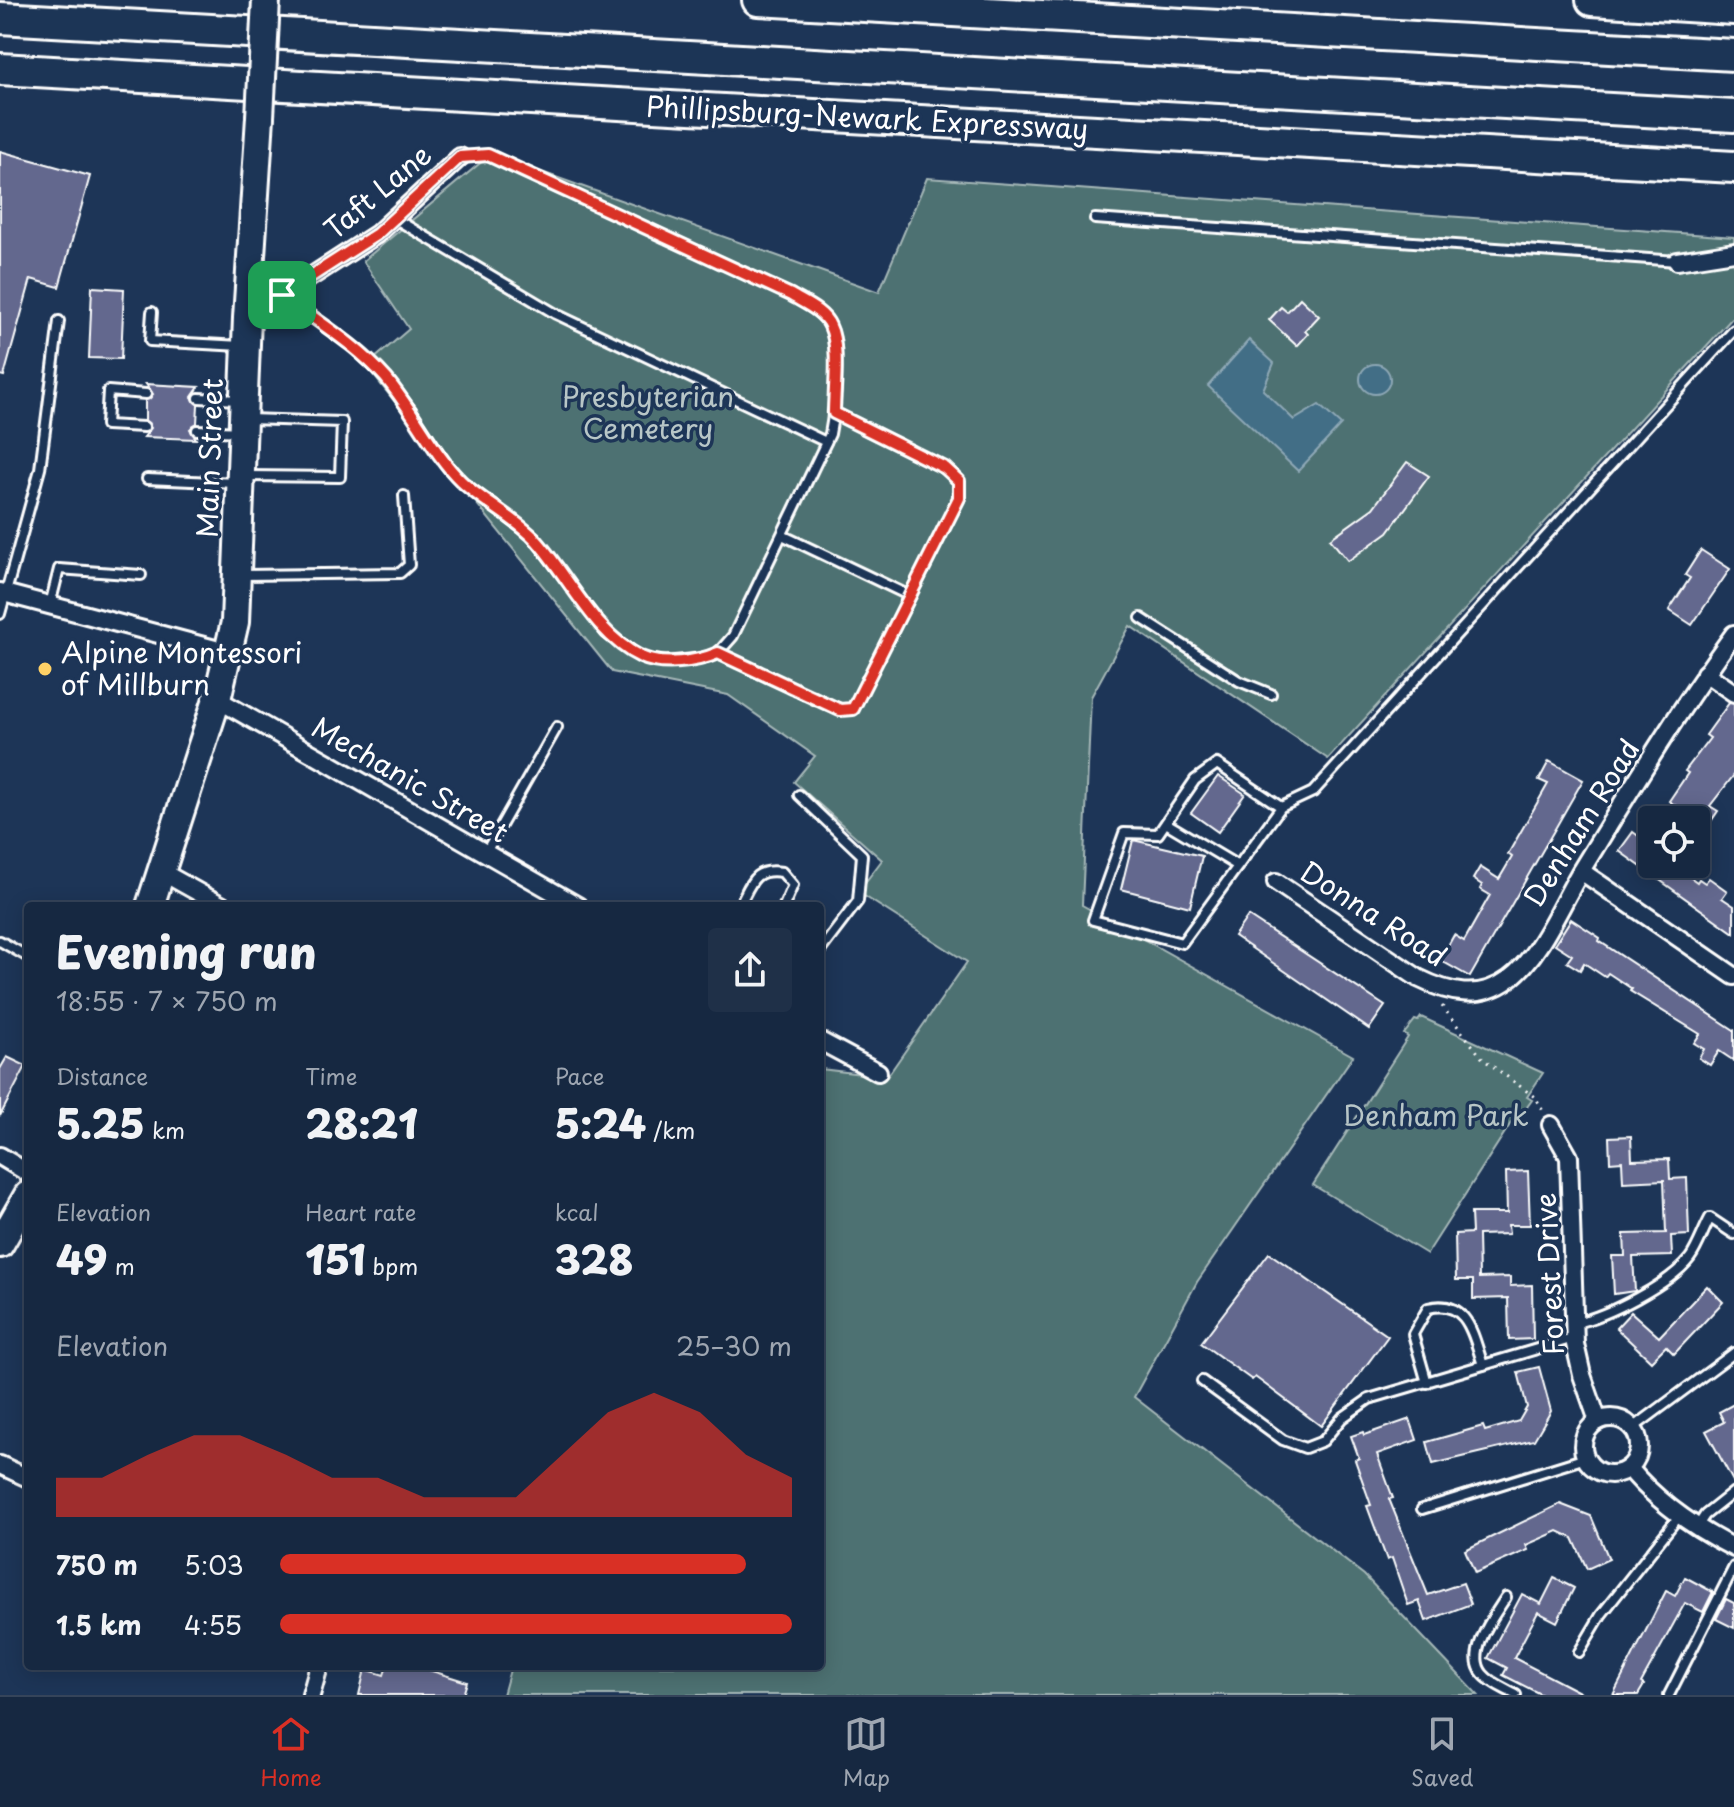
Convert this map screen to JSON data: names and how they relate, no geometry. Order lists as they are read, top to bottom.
{
  "streets": {
    "highway": ["Phillipsburg-Newark Expressway"],
    "main road": ["Main Street"],
    "street": [
      "Taft Lane",
      "Mechanic Street",
      "Denham Road",
      "Donna Road",
      "Forest Drive"
    ]
  },
  "crossings": [
    ["Taft Lane", "Main Street"],
    ["Main Street", "Mechanic Street"],
    ["Denham Road", "Donna Road"]
  ],
  "parks": ["Presbyterian Cemetery", "Denham Park"],
  "places": ["Alpine Montessori of Millburn"],
  "page": {
    "heading": ["Evening run", "18:55 · 7 × 750 m"],
    "stats": [
      ["Distance", "5.25 km"],
      ["Time", "28:21"],
      ["Pace", "5:24 /km"],
      ["Elevation", "49 m"],
      ["Heart rate", "151 bpm"],
      ["kcal", "328"]
    ],
    "chart": ["Elevation", "25–30 m"],
    "list": [
      {
        "name": "750 m",
        "note": "5:03"
      },
      {
        "name": "1.5 km",
        "note": "4:55"
      }
    ],
    "tabs": ["Home", "Map", "Saved"]
  }
}
